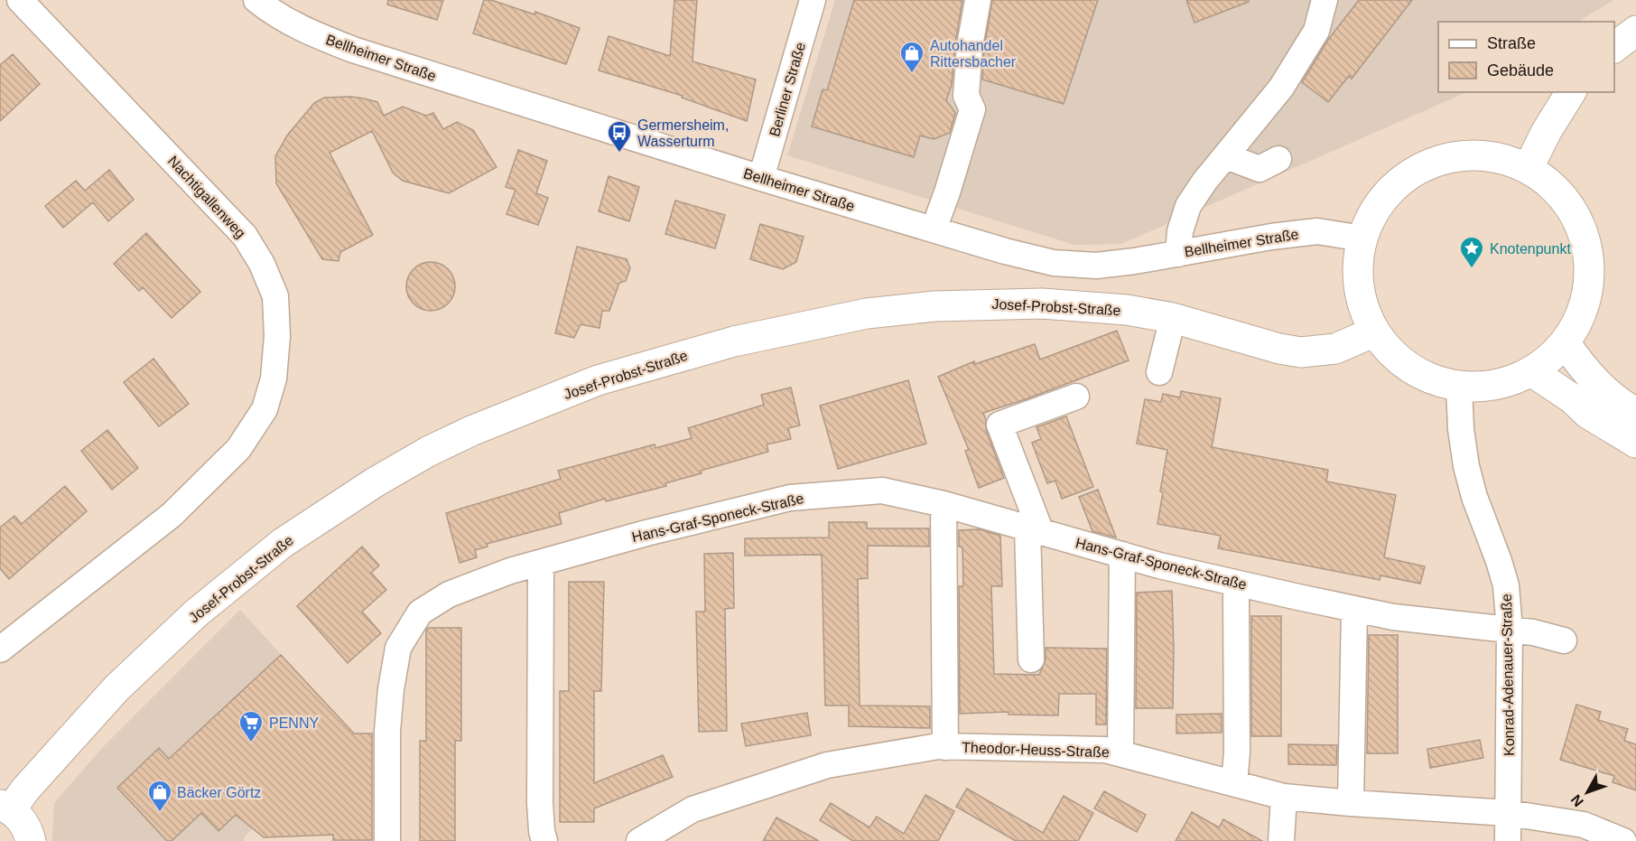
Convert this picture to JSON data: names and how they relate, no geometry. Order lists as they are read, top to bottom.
{
  "streets": {
    "main road": ["Josef-Probst-Straße"],
    "street": [
      "Bellheimer Straße",
      "Berliner Straße",
      "Nachtigallenweg",
      "Hans-Graf-Sponeck-Straße",
      "Konrad-Adenauer-Straße",
      "Theodor-Heuss-Straße"
    ]
  },
  "crossings": [
    ["Bellheimer Straße", "Berliner Straße"],
    ["Hans-Graf-Sponeck-Straße", "Konrad-Adenauer-Straße"],
    ["Konrad-Adenauer-Straße", "Theodor-Heuss-Straße"]
  ],
  "places": {
    "shop": ["Autohandel Rittersbacher", "Bäcker Görtz"],
    "bus stop": ["Germersheim, Wasserturm"],
    "place": ["Knotenpunkt"],
    "supermarket": ["PENNY"]
  },
  "legend": ["Straße", "Gebäude"],
  "north": "bottom left"
}
